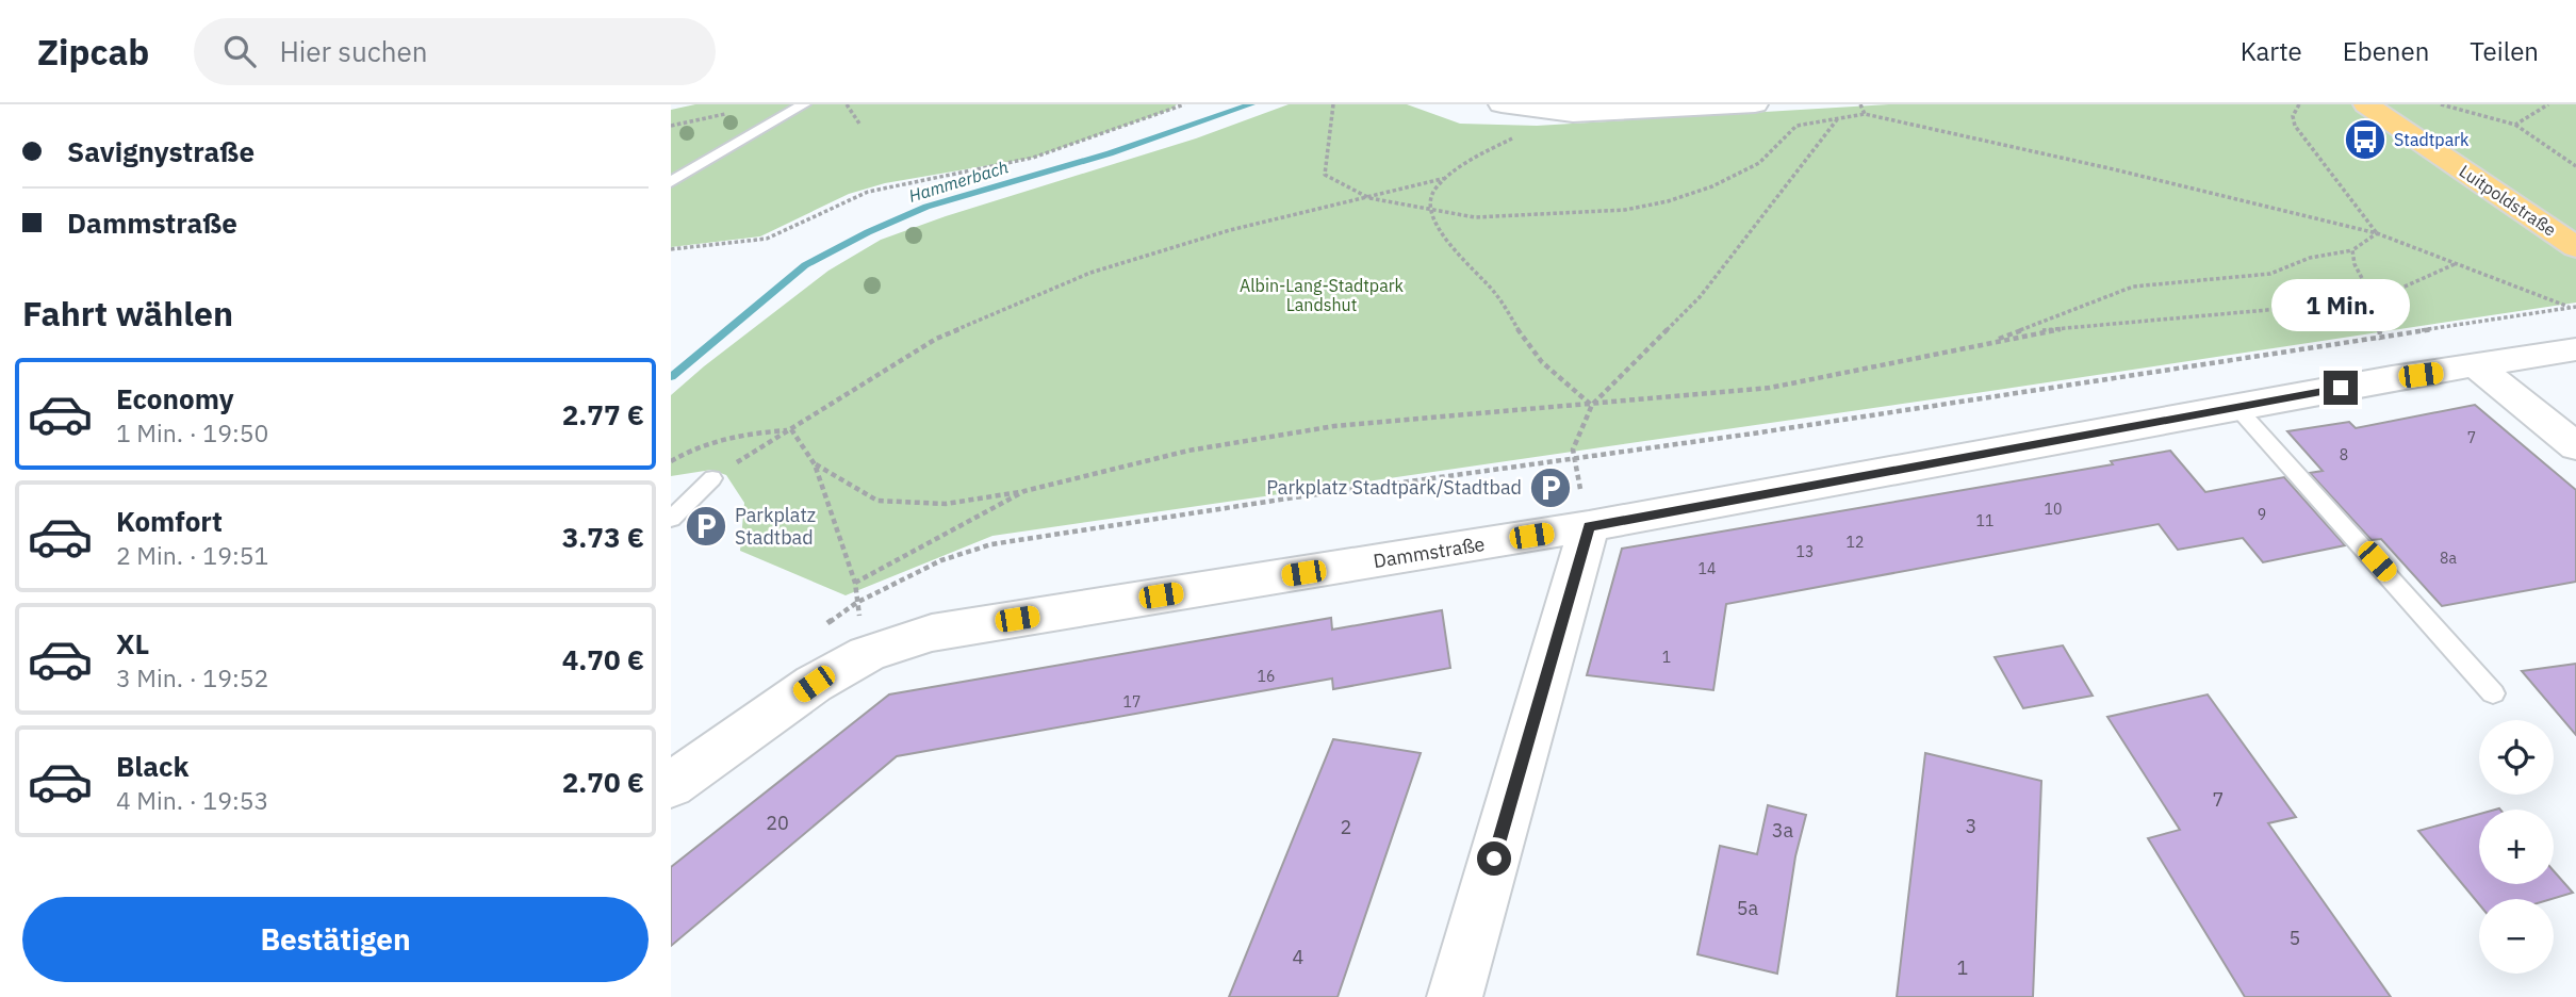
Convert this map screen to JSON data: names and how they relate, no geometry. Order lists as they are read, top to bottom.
{
  "streets": {
    "main road": ["Luitpoldstraße"],
    "street": ["Dammstraße"]
  },
  "water": ["Hammerbach"],
  "parks": ["Albin-Lang-Stadtpark Landshut"],
  "places": {
    "bus stop": ["Stadtpark"],
    "parking": ["Parkplatz Stadtpark/Stadtbad", "Parkplatz Stadtbad"]
  },
  "house_numbers": [
    "7",
    "8",
    "10",
    "9",
    "11",
    "12",
    "13",
    "8a",
    "14",
    "1",
    "16",
    "17",
    "7",
    "20",
    "3",
    "2",
    "3a",
    "5a",
    "5",
    "4",
    "1"
  ],
  "page": {
    "header": "Zipcab",
    "search": "Hier suchen",
    "nav": ["Karte", "Ebenen", "Teilen"],
    "banner": ["Savignystraße", "Dammstraße"],
    "heading": "Fahrt wählen",
    "bubble": "1 Min.",
    "list": [
      {
        "name": "Economy",
        "note": "1 Min. · 19:50",
        "value": "2.77 €"
      },
      {
        "name": "Komfort",
        "note": "2 Min. · 19:51",
        "value": "3.73 €"
      },
      {
        "name": "XL",
        "note": "3 Min. · 19:52",
        "value": "4.70 €"
      },
      {
        "name": "Black",
        "note": "4 Min. · 19:53",
        "value": "2.70 €"
      }
    ],
    "map_buttons": ["+", "−"],
    "buttons": "Bestätigen"
  }
}
